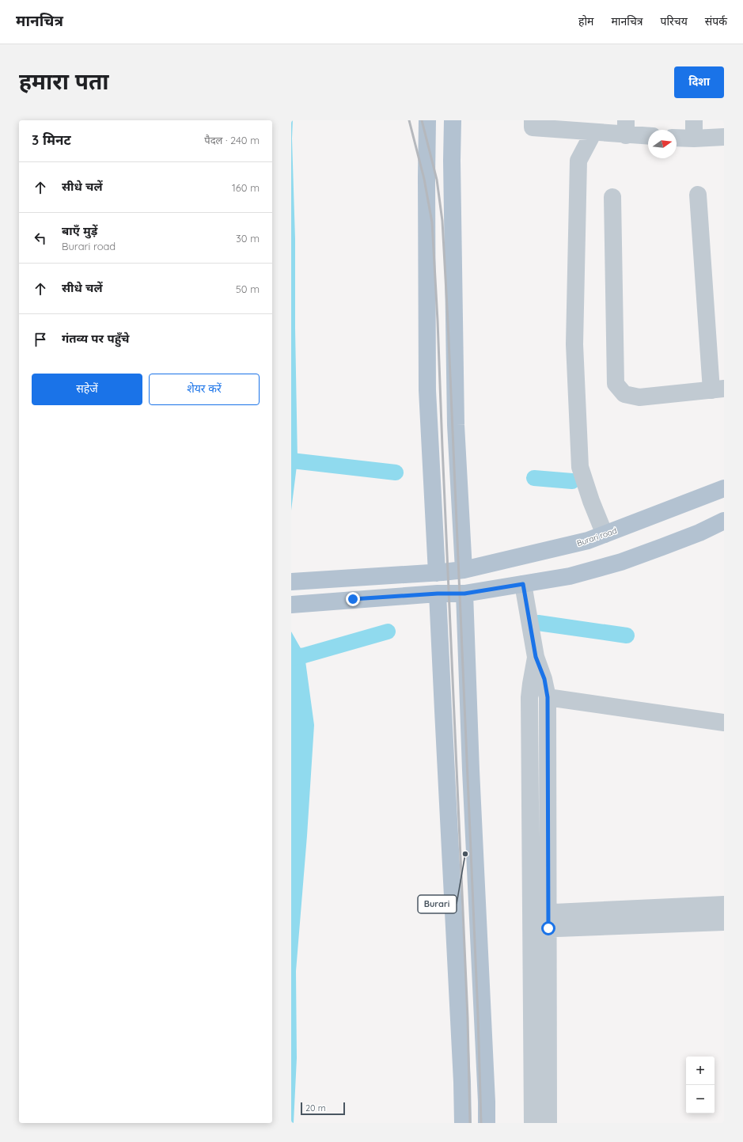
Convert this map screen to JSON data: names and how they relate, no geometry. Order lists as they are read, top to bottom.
{
  "streets": {
    "main road": ["Burari road"]
  },
  "places": ["Burari"],
  "scale_bar": "20 m",
  "north": "right",
  "page": {
    "header": "मानचित्र",
    "nav": [
      "होम",
      "मानचित्र",
      "परिचय",
      "संपर्क"
    ],
    "buttons": [
      "दिशा",
      ["सहेजें", "शेयर करें"]
    ],
    "title": "हमारा पता",
    "heading": ["3 मिनट", "पैदल · 240 m"],
    "list": [
      ["सीधे चलें", "160 m"],
      ["बाएँ मुड़ें", "Burari road", "30 m"],
      ["सीधे चलें", "50 m"],
      "गंतव्य पर पहुँचे"
    ],
    "map_buttons": ["+", "−"],
    "scale": "20 m"
  }
}
